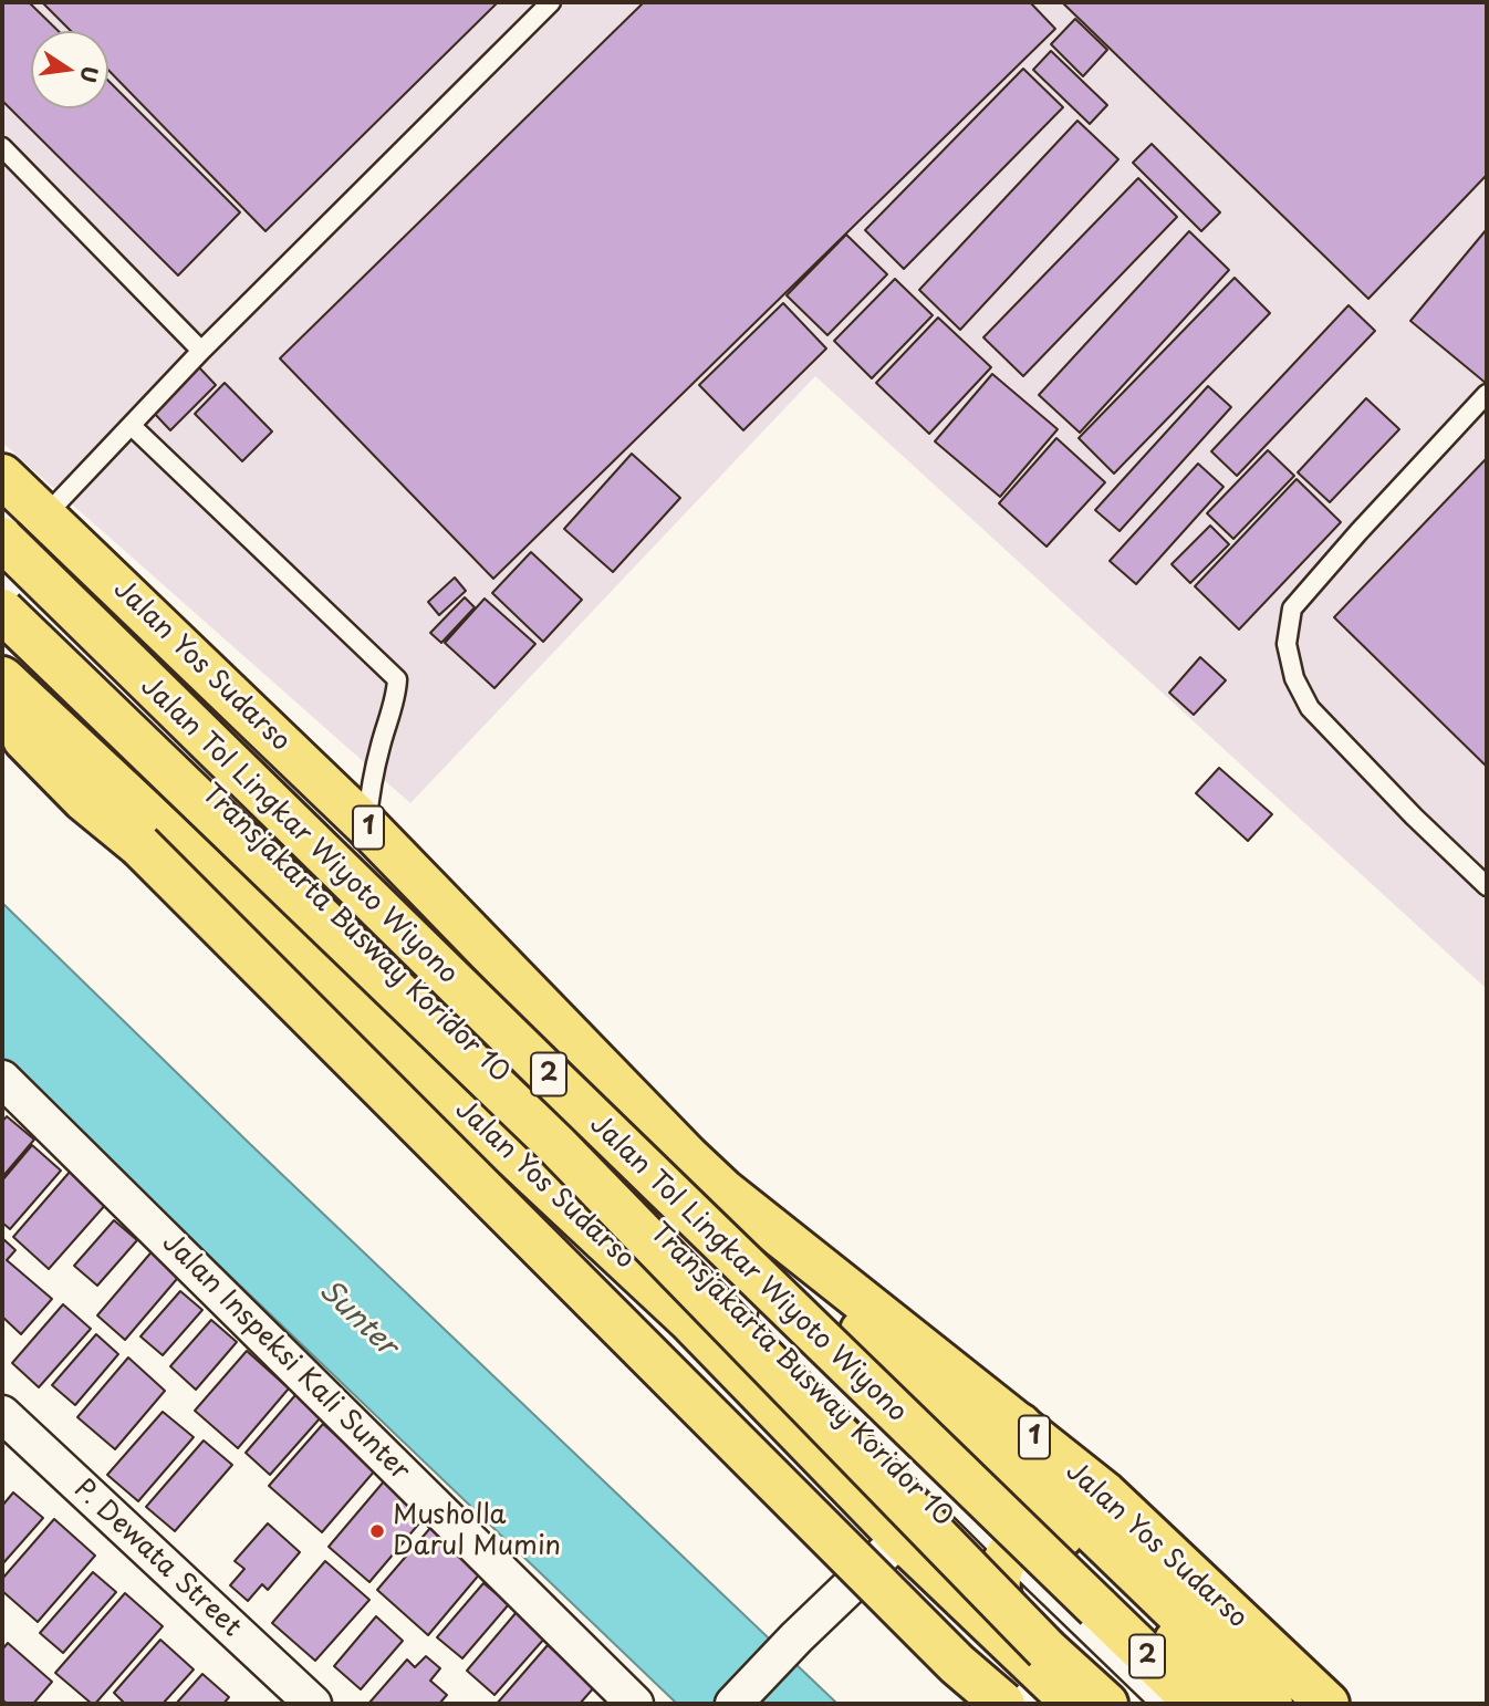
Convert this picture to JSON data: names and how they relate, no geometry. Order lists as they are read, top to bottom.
{
  "streets": {
    "highway": [
      "Jalan Yos Sudarso",
      "1",
      "Jalan Tol Lingkar Wiyoto Wiyono",
      "2"
    ],
    "street": ["Jalan Inspeksi Kali Sunter", "P. Dewata Street"],
    "lane": ["Transjakarta Busway Koridor 10"]
  },
  "water": ["Sunter"],
  "places": ["Musholla Darul Mumin"],
  "north": "right"
}
